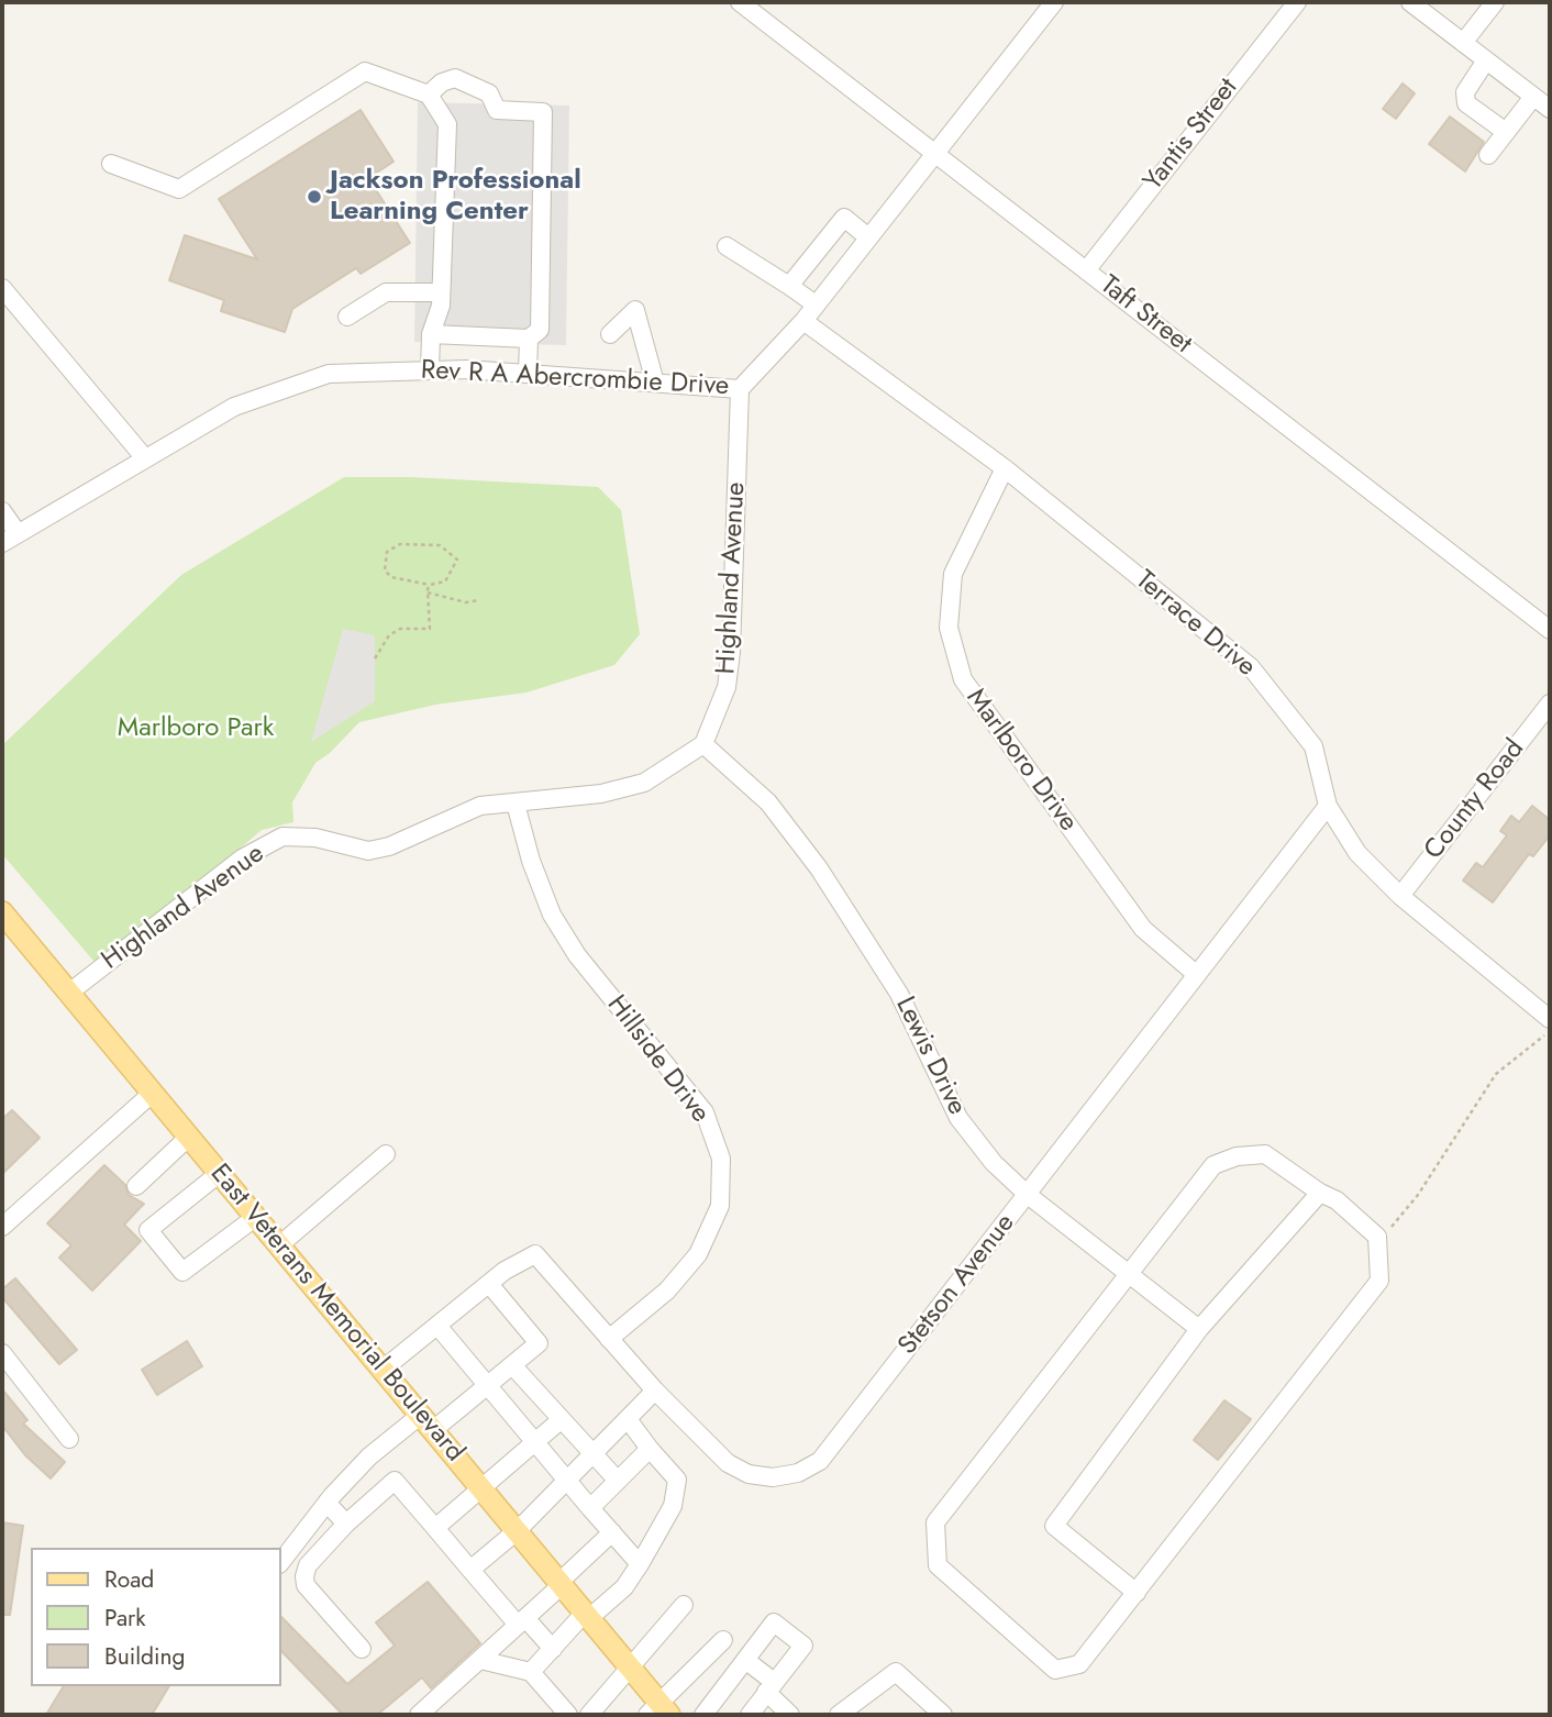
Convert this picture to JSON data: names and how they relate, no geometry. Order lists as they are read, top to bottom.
{
  "streets": {
    "main road": ["East Veterans Memorial Boulevard"],
    "street": [
      "Yantis Street",
      "Taft Street",
      "Rev R A Abercrombie Drive",
      "Highland Avenue",
      "Terrace Drive",
      "Marlboro Drive",
      "County Road",
      "Lewis Drive",
      "Hillside Drive",
      "Stetson Avenue"
    ]
  },
  "crossings": [
    ["Yantis Street", "Taft Street"],
    ["Taft Street", "Rev R A Abercrombie Drive"],
    ["Rev R A Abercrombie Drive", "Highland Avenue"],
    ["Rev R A Abercrombie Drive", "Terrace Drive"],
    ["Highland Avenue", "Lewis Drive"],
    ["Highland Avenue", "Hillside Drive"],
    ["Highland Avenue", "East Veterans Memorial Boulevard"],
    ["Terrace Drive", "Marlboro Drive"],
    ["Terrace Drive", "County Road"],
    ["Terrace Drive", "Stetson Avenue"],
    ["Marlboro Drive", "Stetson Avenue"],
    ["Lewis Drive", "Stetson Avenue"],
    ["Hillside Drive", "Stetson Avenue"]
  ],
  "parks": ["Marlboro Park"],
  "places": ["Jackson Professional Learning Center"],
  "legend": ["Road", "Park", "Building"]
}
